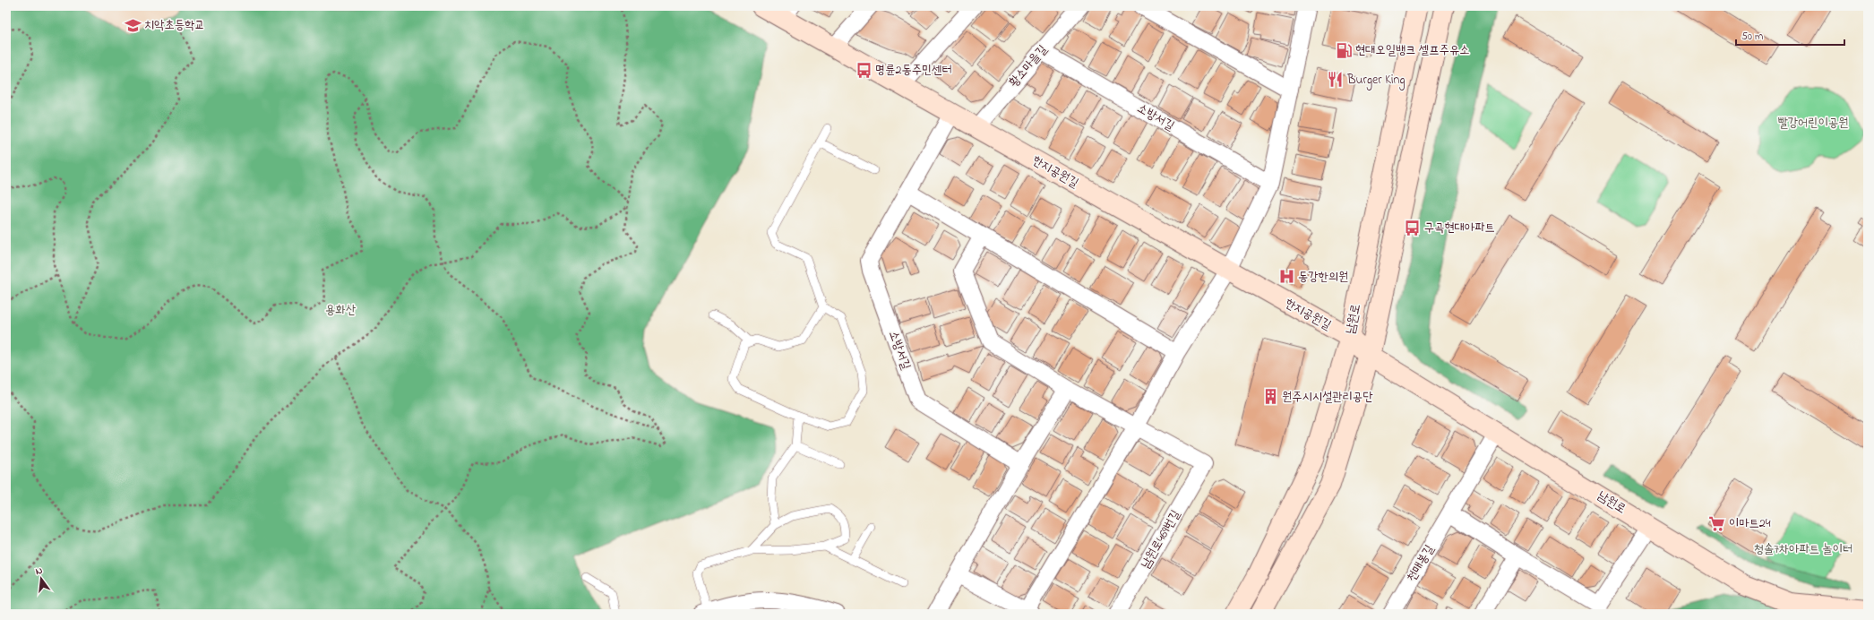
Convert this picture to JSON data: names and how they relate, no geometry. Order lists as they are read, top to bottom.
{
  "streets": {
    "street": [
      "황소마을길",
      "소방서길",
      "한지공원길",
      "남원로",
      "남원로469번길",
      "천매봉길"
    ]
  },
  "crossings": [
    ["황소마을길", "소방서길"],
    ["황소마을길", "한지공원길"],
    ["소방서길", "한지공원길"],
    ["한지공원길", "남원로"],
    ["남원로", "천매봉길"]
  ],
  "parks": ["빨강어린이공원", "용화산", "청솔7차아파트 놀이터"],
  "places": {
    "school or university": ["치악초등학교"],
    "fuel station": ["현대오일뱅크 셀프주유소"],
    "bus stop": ["명륜2동주민센터", "구곡현대아파트"],
    "restaurant": ["Burger King"],
    "hospital": ["동강한의원"],
    "building": ["원주시시설관리공단"],
    "supermarket": ["이마트24"]
  },
  "scale_bar": "50 m",
  "north": "top"
}
